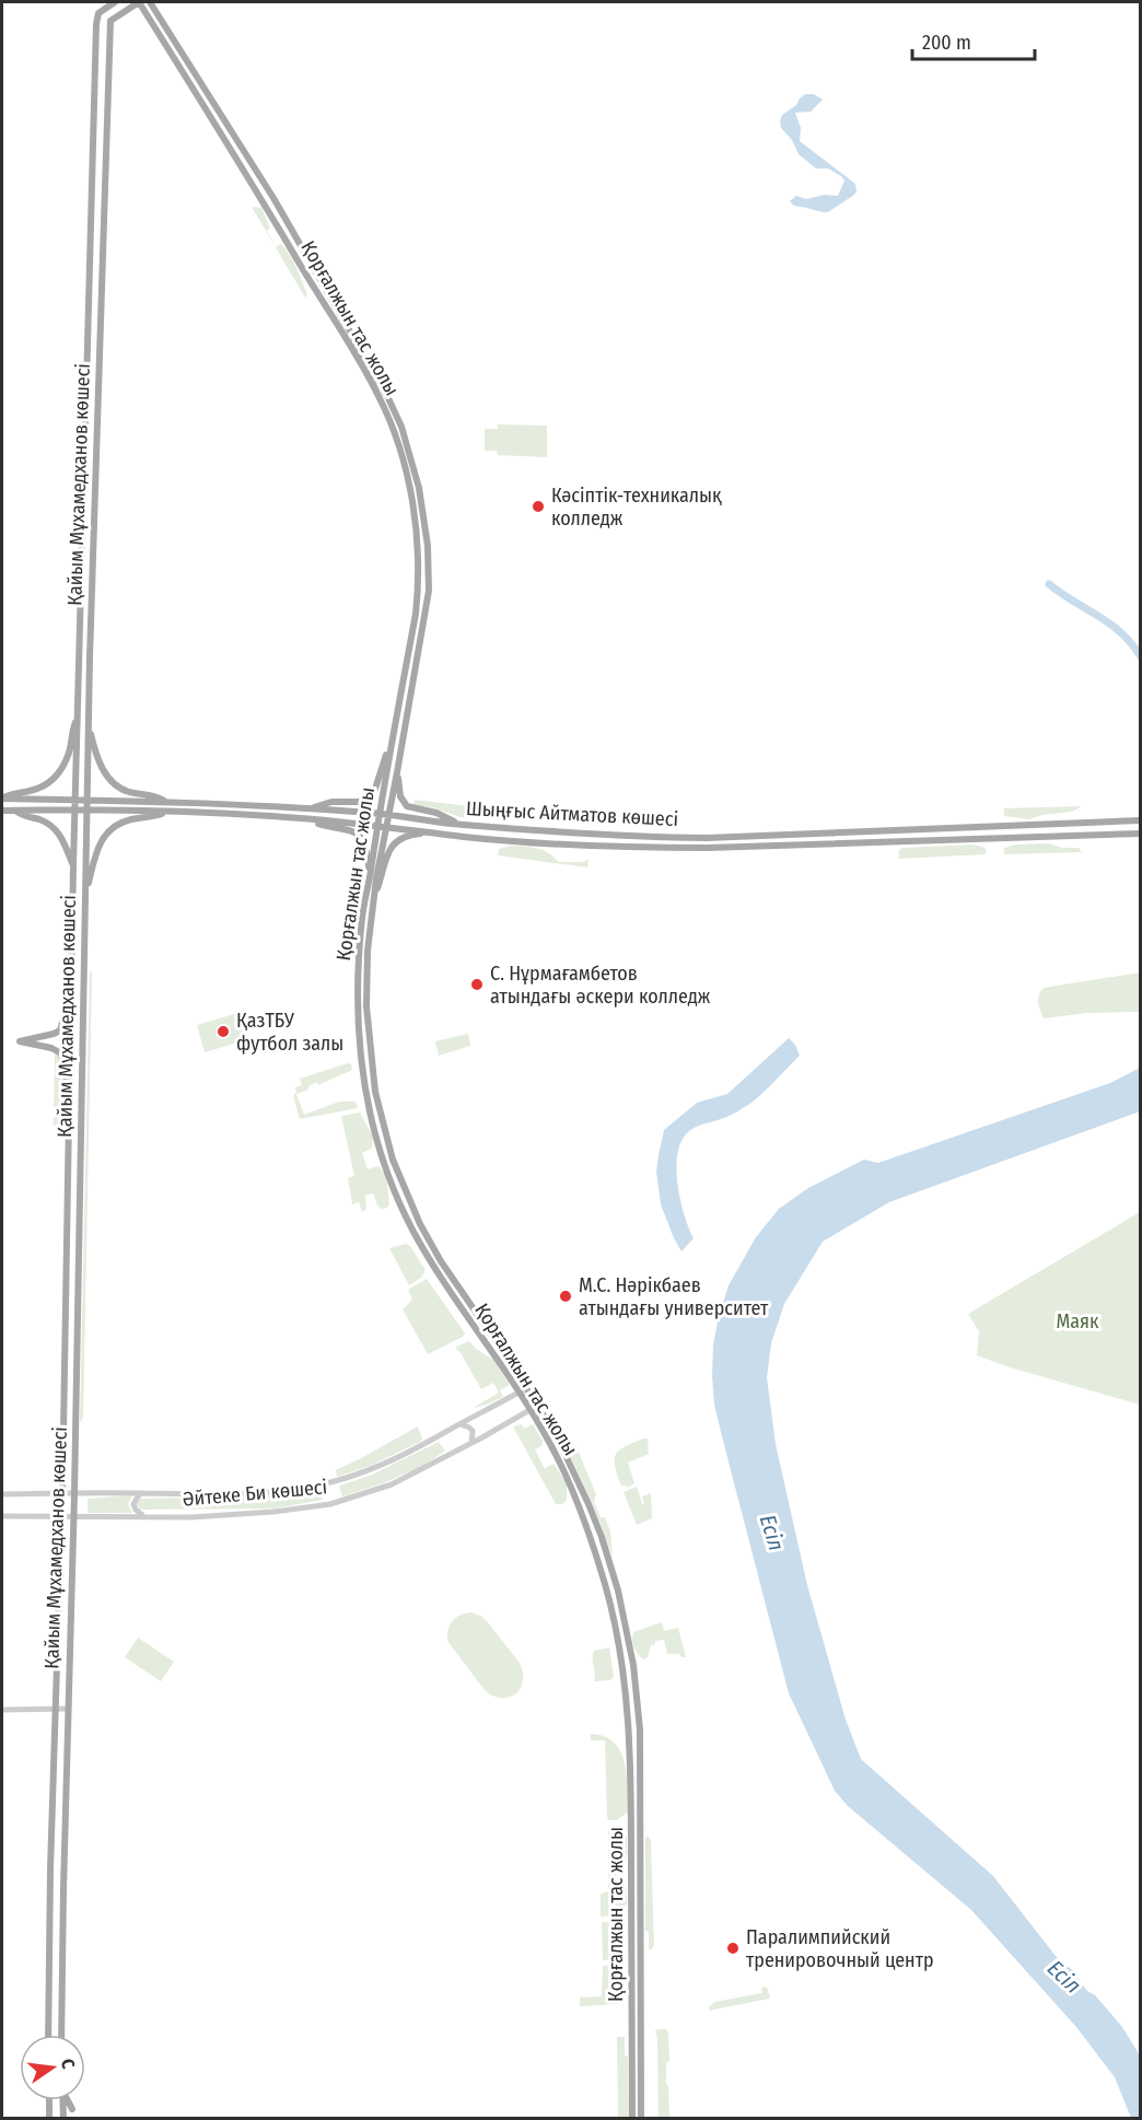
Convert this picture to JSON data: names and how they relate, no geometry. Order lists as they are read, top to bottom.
{
  "streets": {
    "main road": ["Қорғалжын тас жолы", "Қайым Мұхамедханов көшесі", "Шыңғыс Айтматов көшесі"],
    "street": ["Әйтеке Би көшесі"]
  },
  "crossings": [
    ["Қорғалжын тас жолы", "Қайым Мұхамедханов көшесі"],
    ["Қорғалжын тас жолы", "Шыңғыс Айтматов көшесі"],
    ["Қорғалжын тас жолы", "Әйтеке Би көшесі"],
    ["Қайым Мұхамедханов көшесі", "Шыңғыс Айтматов көшесі"],
    ["Қайым Мұхамедханов көшесі", "Әйтеке Би көшесі"]
  ],
  "water": ["Есіл"],
  "parks": ["Маяк"],
  "places": [
    "Кәсіптік-техникалық колледж",
    "С. Нұрмағамбетов атындағы әскери колледж",
    "ҚазТБУ футбол залы",
    "М.С. Нәрікбаев атындағы университет",
    "Паралимпийский тренировочный центр"
  ],
  "scale_bar": "200 m",
  "north": "right"
}
